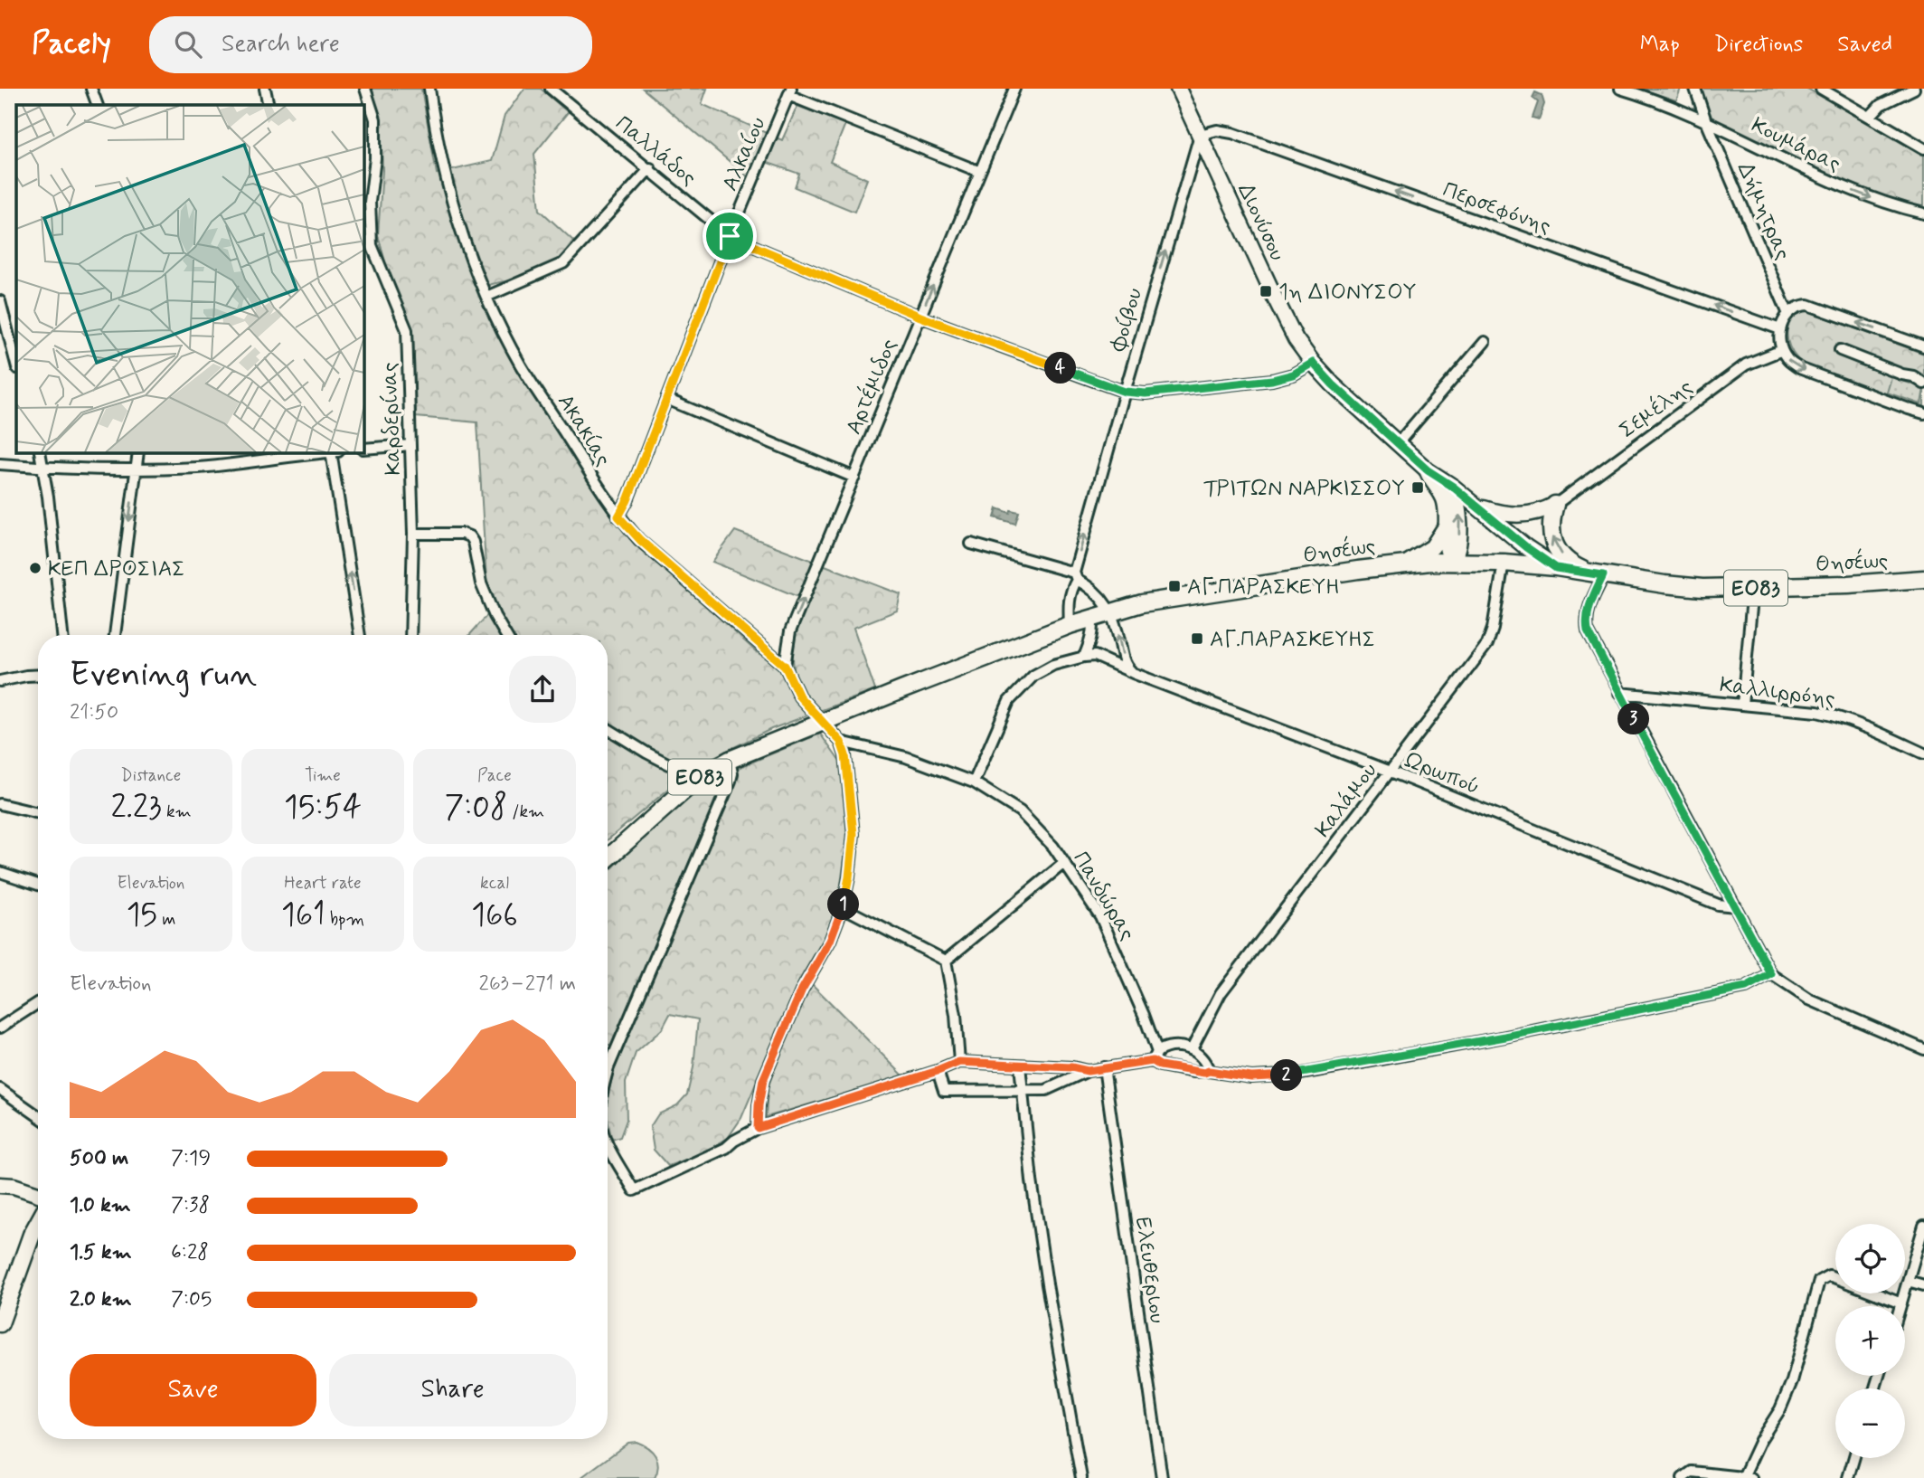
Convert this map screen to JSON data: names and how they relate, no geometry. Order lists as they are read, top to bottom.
{
  "streets": {
    "main road": ["Διονύσου", "Θησέως", "ΕΟ83"],
    "street": [
      "Κουμάρας",
      "Παλλάδος",
      "Αλκαίου",
      "Περσεφόνης",
      "Δήμητρας",
      "Φοίβου",
      "Αρτέμιδος",
      "Σεμέλης",
      "Καρδερίνας",
      "Ακακίας",
      "Καλλιρρόης",
      "Ωρωπού",
      "Καλάμου",
      "Πανδώρας",
      "Ελευθεριου"
    ]
  },
  "crossings": [
    ["Κουμάρας", "Δήμητρας"],
    ["Παλλάδος", "Αλκαίου"],
    ["Παλλάδος", "Διονύσου"],
    ["Παλλάδος", "Φοίβου"],
    ["Παλλάδος", "Αρτέμιδος"],
    ["Αλκαίου", "Ακακίας"],
    ["Περσεφόνης", "Διονύσου"],
    ["Περσεφόνης", "Φοίβου"],
    ["Διονύσου", "Φοίβου"],
    ["Διονύσου", "Θησέως"],
    ["Φοίβου", "Θησέως"],
    ["Αρτέμιδος", "Ακακίας"],
    ["Ακακίας", "Θησέως"],
    ["Ακακίας", "Πανδώρας"],
    ["Θησέως", "Καλάμου"],
    ["Ωρωπού", "Καλάμου"]
  ],
  "one_way": ["Περσεφόνης", "Φοίβου", "Αρτέμιδος"],
  "places": {
    "transit": [
      "1η ΔΙΟΝΥΣΟΥ",
      "ΤΡΙΤΩΝ ΝΑΡΚΙΣΣΟΥ",
      "ΑΓ.ΠΑΡΑΣΚΕΥΗ",
      "ΑΓ.ΠΑΡΑΣΚΕΥΗΣ"
    ],
    "other": ["ΚΕΠ ΔΡΟΣΙΑΣ"]
  },
  "page": {
    "header": "Pacely",
    "search": "Search here",
    "nav": ["Map", "Directions", "Saved"],
    "pins": [
      "4",
      "3",
      "1",
      "2"
    ],
    "heading": ["Evening run", "21:50"],
    "stats": [
      ["Distance", "2.23 km"],
      ["Time", "15:54"],
      ["Pace", "7:08 /km"],
      ["Elevation", "15 m"],
      ["Heart rate", "161 bpm"],
      ["kcal", "166"]
    ],
    "chart": ["Elevation", "263–271 m"],
    "list": [
      {
        "name": "500 m",
        "note": "7:19"
      },
      {
        "name": "1.0 km",
        "note": "7:38"
      },
      {
        "name": "1.5 km",
        "note": "6:28"
      },
      {
        "name": "2.0 km",
        "note": "7:05"
      }
    ],
    "map_buttons": ["+", "−"],
    "buttons": ["Save", "Share"]
  }
}
